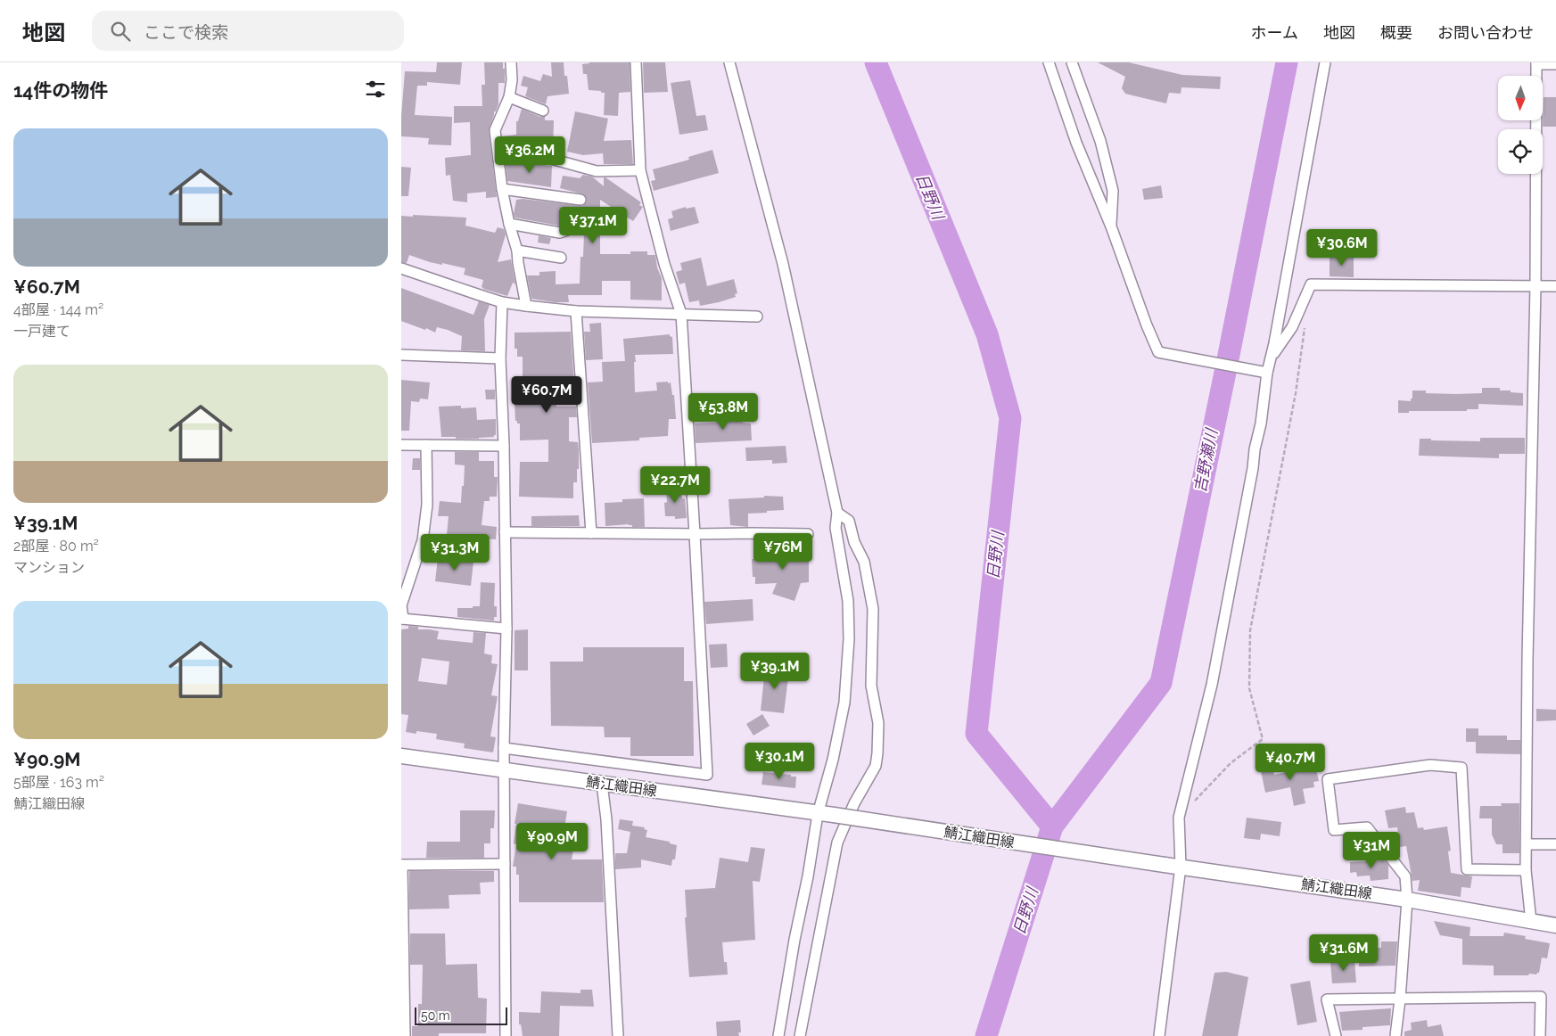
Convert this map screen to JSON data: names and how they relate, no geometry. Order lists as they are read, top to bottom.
{
  "streets": {
    "main road": ["鯖江織田線"]
  },
  "water": ["日野川", "吉野瀬川"],
  "scale_bar": "50 m",
  "north": "bottom",
  "page": {
    "header": "地図",
    "search": "ここで検索",
    "nav": [
      "ホーム",
      "地図",
      "概要",
      "お問い合わせ"
    ],
    "heading": "14件の物件",
    "list": [
      {
        "name": "¥60.7M",
        "note": "4部屋 · 144 m² · 一戸建て"
      },
      {
        "name": "¥39.1M",
        "note": "2部屋 · 80 m² · マンション"
      },
      {
        "name": "¥90.9M",
        "note": "5部屋 · 163 m² · 鯖江織田線"
      }
    ],
    "price": [
      "¥36.2M",
      "¥37.1M",
      "¥30.6M",
      "¥60.7M",
      "¥53.8M",
      "¥22.7M",
      "¥76M",
      "¥31.3M",
      "¥39.1M",
      "¥30.1M",
      "¥40.7M",
      "¥90.9M",
      "¥31M",
      "¥31.6M"
    ],
    "scale": "50 m"
  }
}
